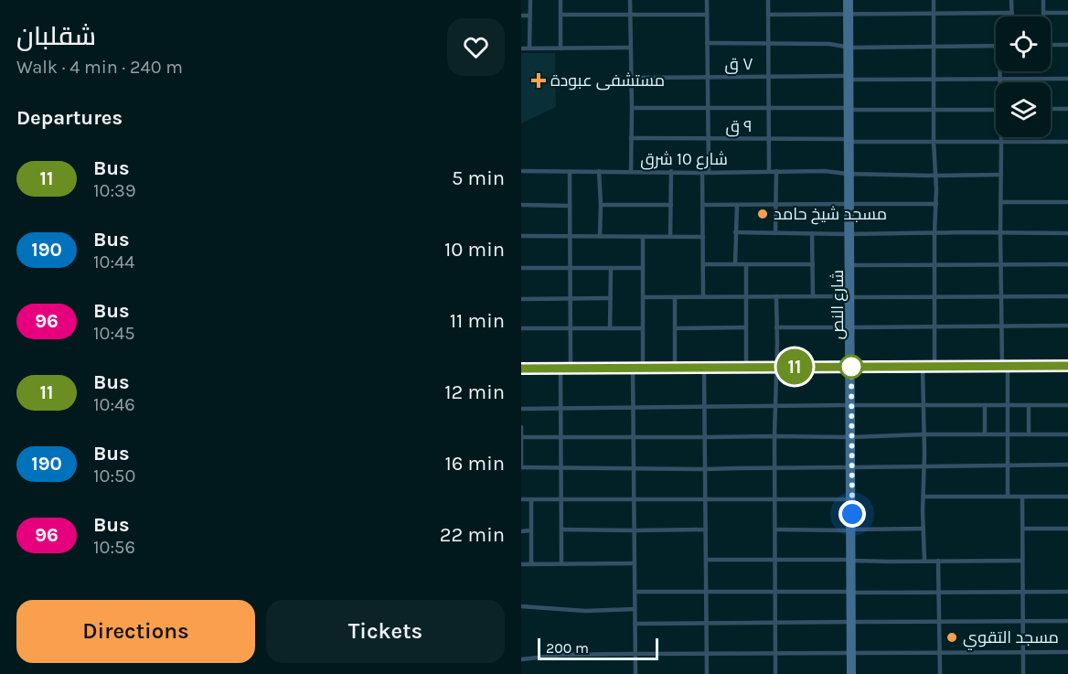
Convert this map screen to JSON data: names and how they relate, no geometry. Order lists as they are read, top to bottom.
{
  "streets": {
    "main road": ["شارع النص"],
    "street": ["٧ ق", "٩ ق", "شارع 10 شرق"]
  },
  "crossings": [
    ["٧ ق", "شارع النص"],
    ["٩ ق", "شارع النص"],
    ["شارع 10 شرق", "شارع النص"]
  ],
  "places": {
    "health": ["مستشفى عبودة"],
    "other": ["مسجد شيخ حامد", "مسجد التقوي"]
  },
  "lines": ["bus line 11"],
  "scale_bar": "200 m",
  "page": {
    "heading": [
      ["شقلبان", "Walk · 4 min · 240 m"],
      "Departures"
    ],
    "on_map": "11",
    "list": [
      {
        "mark": "11",
        "name": "Bus",
        "note": "10:39",
        "value": "5 min"
      },
      {
        "mark": "190",
        "name": "Bus",
        "note": "10:44",
        "value": "10 min"
      },
      {
        "mark": "96",
        "name": "Bus",
        "note": "10:45",
        "value": "11 min"
      },
      {
        "mark": "11",
        "name": "Bus",
        "note": "10:46",
        "value": "12 min"
      },
      {
        "mark": "190",
        "name": "Bus",
        "note": "10:50",
        "value": "16 min"
      },
      {
        "mark": "96",
        "name": "Bus",
        "note": "10:56",
        "value": "22 min"
      }
    ],
    "buttons": ["Directions", "Tickets"],
    "scale": "200 m"
  }
}
